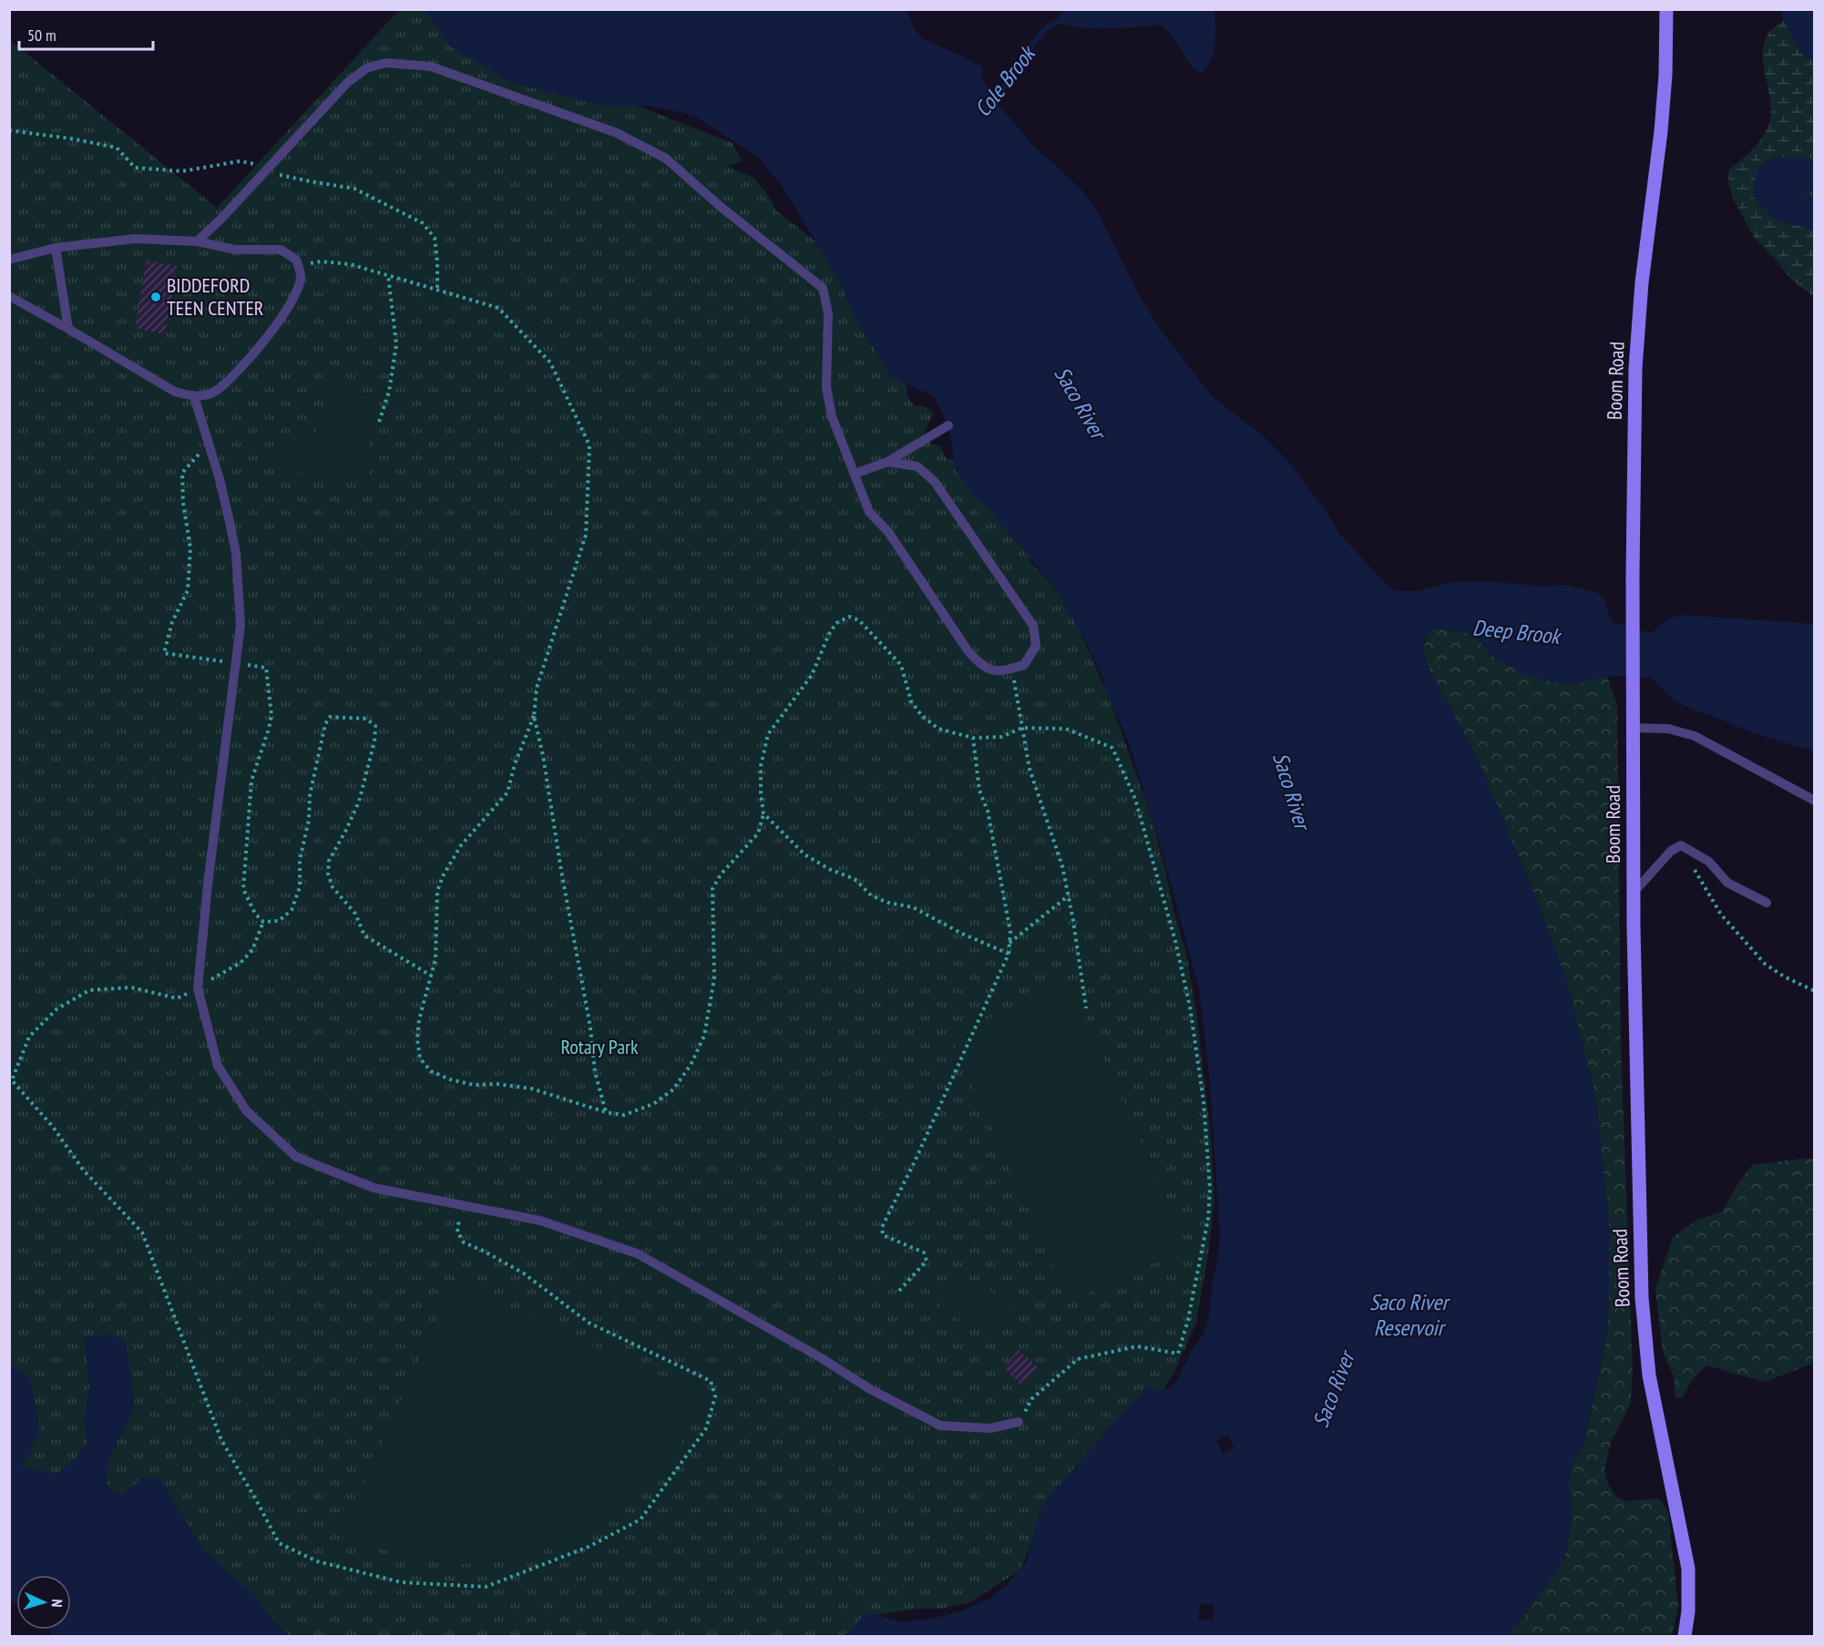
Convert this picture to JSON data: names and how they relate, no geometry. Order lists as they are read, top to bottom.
{
  "streets": {
    "street": ["Boom Road"]
  },
  "water": [
    "Cole Brook",
    "Saco River",
    "Deep Brook",
    "Saco River Reservoir"
  ],
  "parks": ["Rotary Park"],
  "places": ["BIDDEFORD TEEN CENTER"],
  "scale_bar": "50 m",
  "north": "right"
}
